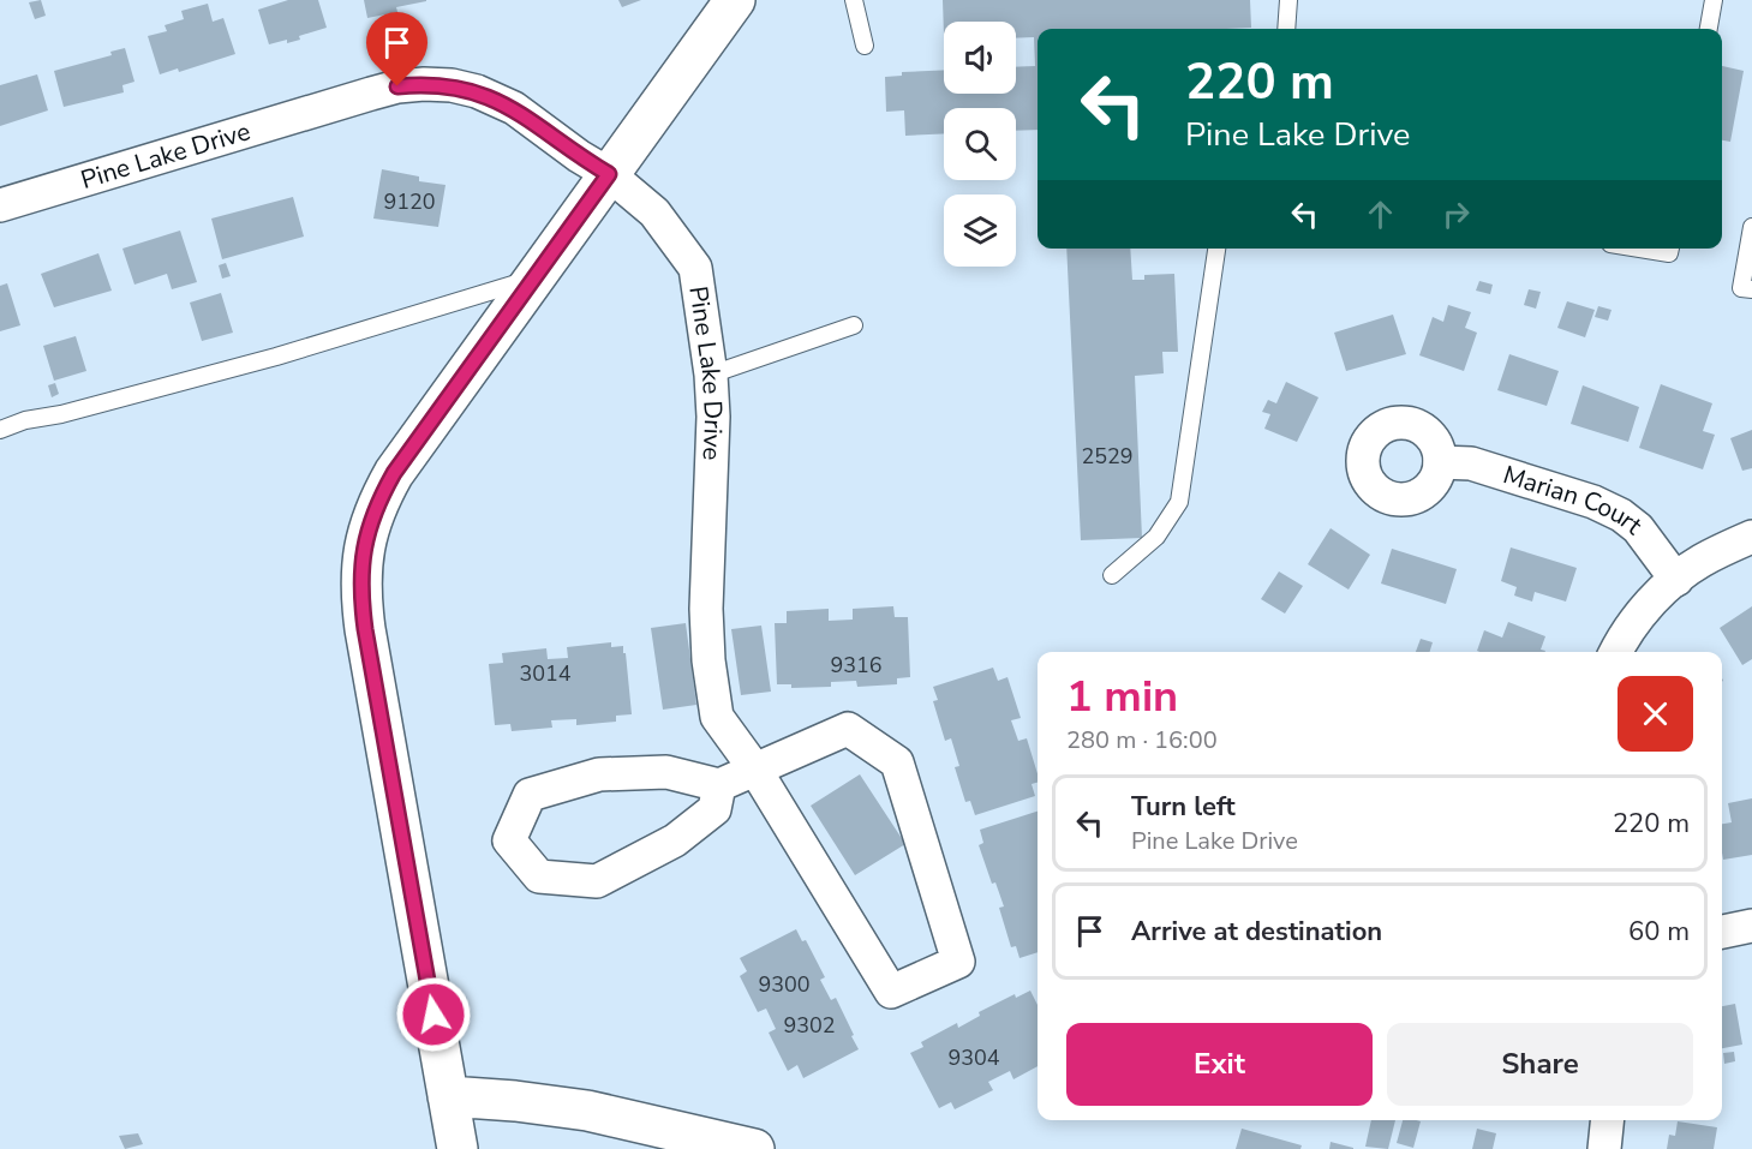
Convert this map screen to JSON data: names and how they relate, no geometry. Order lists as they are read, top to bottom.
{
  "streets": {
    "street": ["Pine Lake Drive", "Marian Court"]
  },
  "house_numbers": [
    "9120",
    "2529",
    "9316",
    "3014",
    "9300",
    "9302",
    "9304"
  ],
  "page": {
    "turn": ["220 m", "Pine Lake Drive"],
    "heading": ["1 min", "280 m · 16:00"],
    "list": [
      {
        "name": "Turn left",
        "note": "Pine Lake Drive",
        "value": "220 m"
      },
      {
        "name": "Arrive at destination",
        "value": "60 m"
      }
    ],
    "buttons": ["Exit", "Share"]
  }
}
